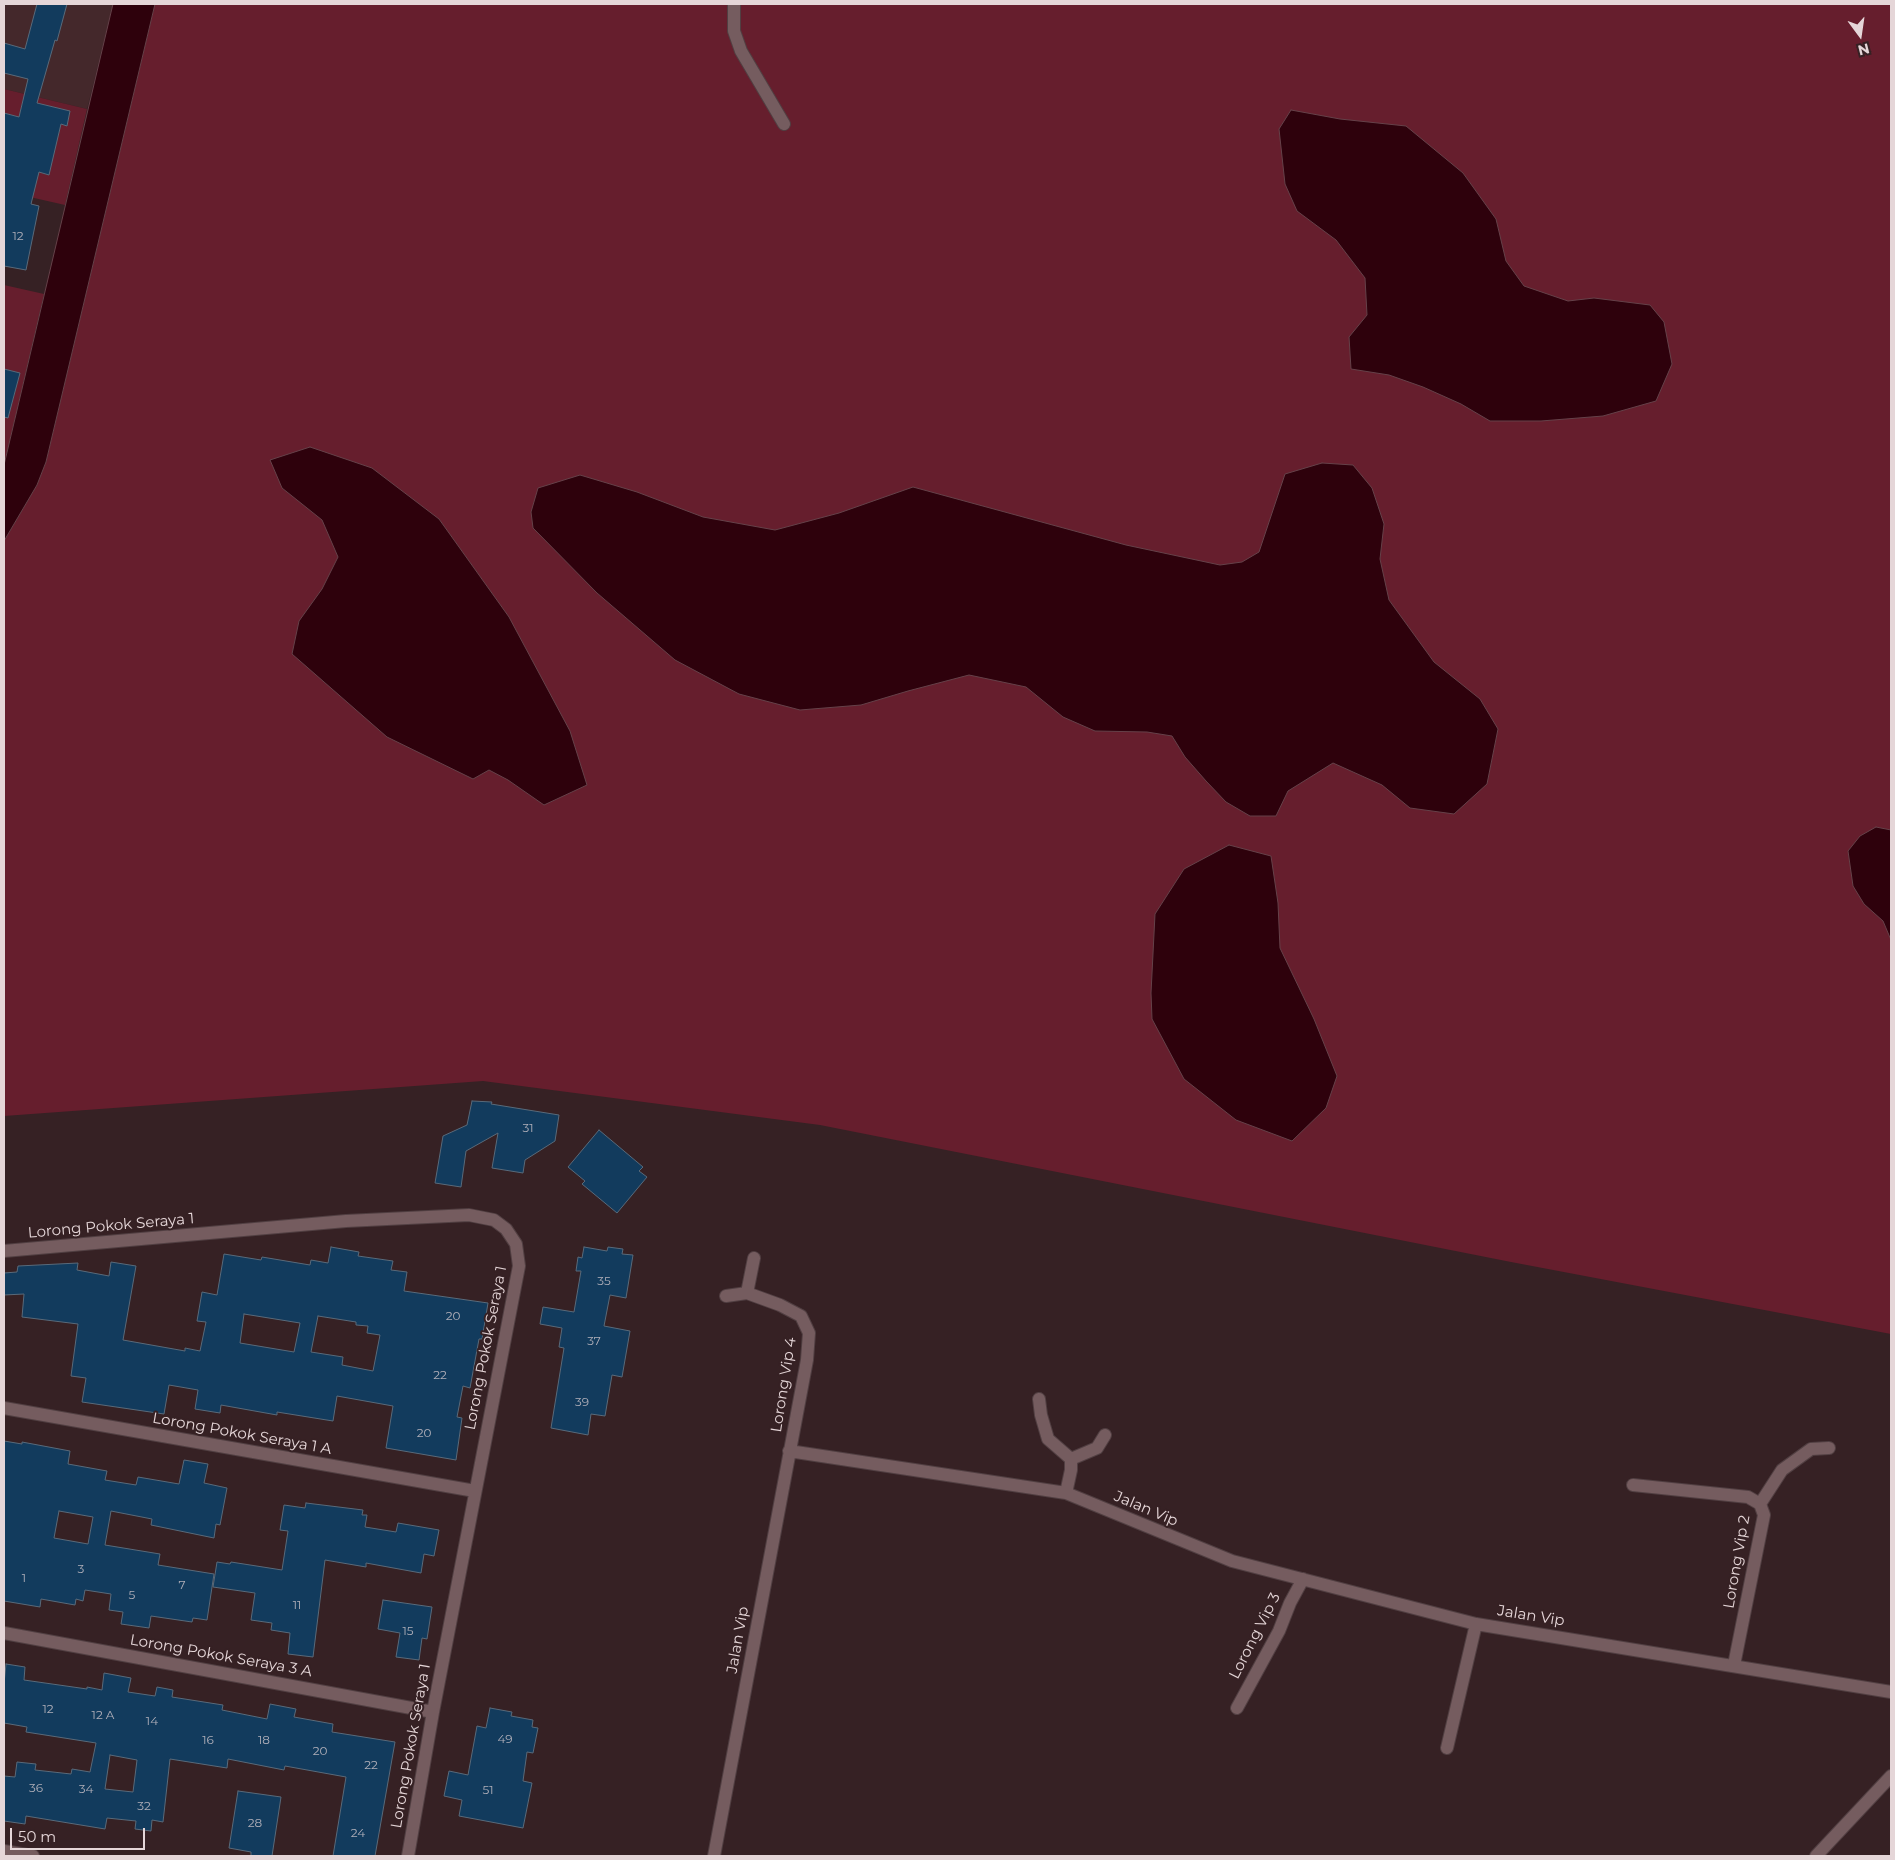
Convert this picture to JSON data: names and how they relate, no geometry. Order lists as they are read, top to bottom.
{
  "streets": {
    "street": [
      "Lorong Pokok Seraya 1",
      "Lorong Vip 4",
      "Lorong Pokok Seraya 1 A",
      "Jalan Vip",
      "Lorong Vip 2",
      "Lorong Vip 3",
      "Lorong Pokok Seraya 3 A"
    ]
  },
  "crossings": [
    ["Lorong Pokok Seraya 1", "Lorong Pokok Seraya 1 A"],
    ["Lorong Pokok Seraya 1", "Lorong Pokok Seraya 3 A"],
    ["Lorong Vip 4", "Jalan Vip"],
    ["Jalan Vip", "Lorong Vip 2"],
    ["Jalan Vip", "Lorong Vip 3"]
  ],
  "house_numbers": [
    "12",
    "31",
    "35",
    "20",
    "37",
    "22",
    "39",
    "20",
    "3",
    "1",
    "7",
    "5",
    "11",
    "15",
    "12",
    "12 A",
    "14",
    "49",
    "16",
    "18",
    "20",
    "22",
    "36",
    "34",
    "51",
    "32",
    "28",
    "24"
  ],
  "scale_bar": "50 m",
  "north": "bottom"
}
